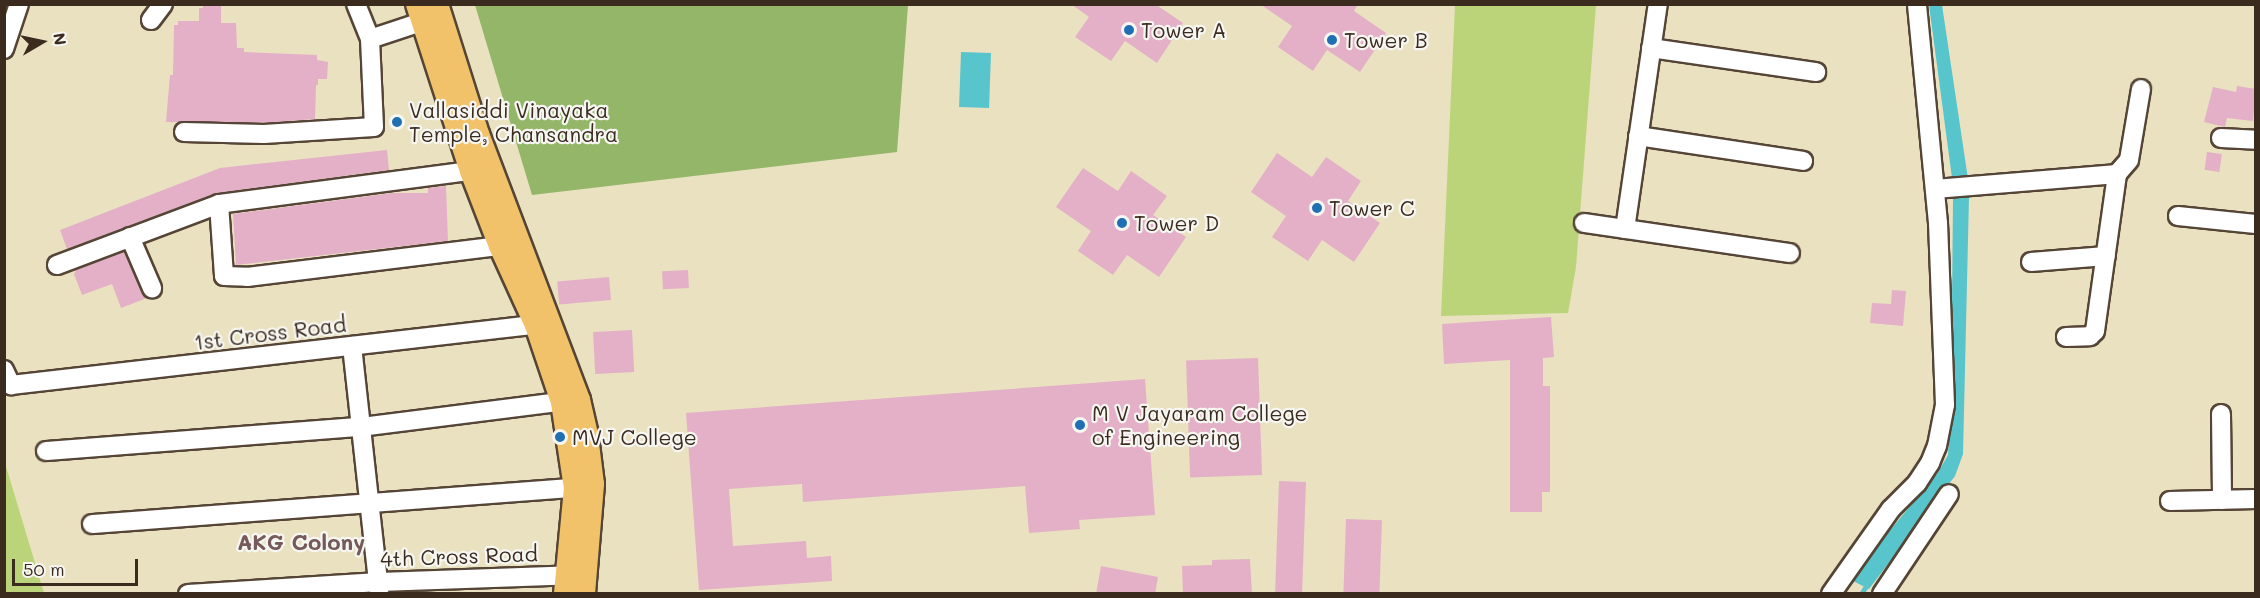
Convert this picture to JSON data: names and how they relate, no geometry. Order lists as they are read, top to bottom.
{
  "streets": {
    "street": ["1st Cross Road", "4th Cross Road"]
  },
  "districts": ["AKG Colony"],
  "places": [
    "Tower A",
    "Tower B",
    "Vallasiddi Vinayaka Temple, Chansandra",
    "Tower C",
    "Tower D",
    "M V Jayaram College of Engineering",
    "MVJ College"
  ],
  "scale_bar": "50 m",
  "north": "right"
}
